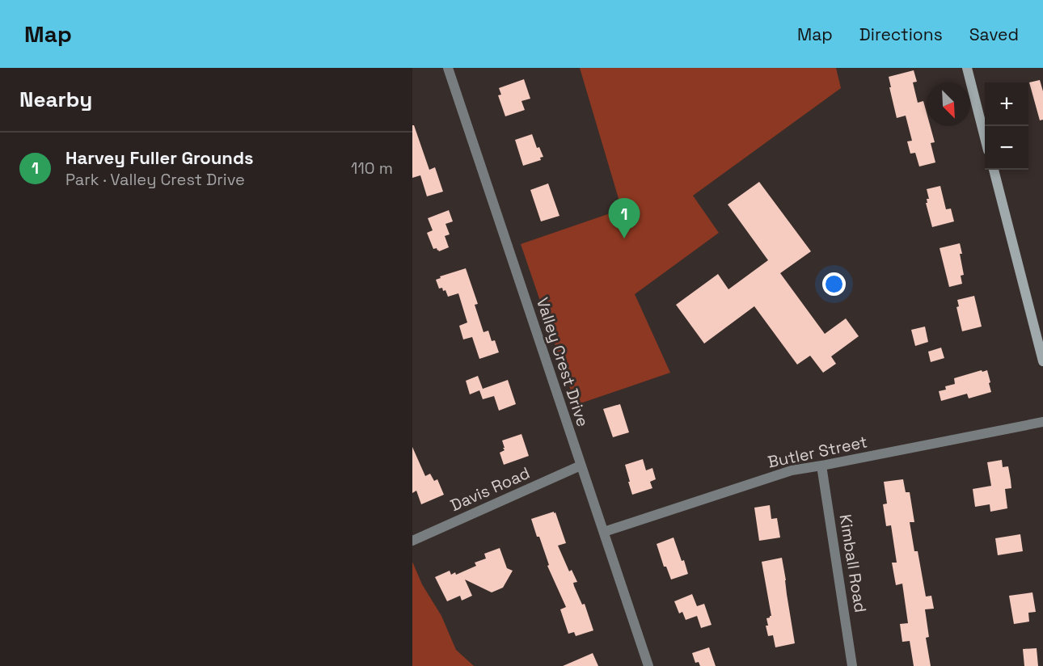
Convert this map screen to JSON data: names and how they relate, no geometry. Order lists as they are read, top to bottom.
{
  "streets": {
    "street": [
      "Valley Crest Drive",
      "Butler Street",
      "Davis Road",
      "Kimball Road"
    ]
  },
  "crossings": [
    ["Valley Crest Drive", "Butler Street"],
    ["Valley Crest Drive", "Davis Road"],
    ["Butler Street", "Kimball Road"]
  ],
  "north": "bottom right",
  "page": {
    "header": "Map",
    "nav": ["Map", "Directions", "Saved"],
    "heading": "Nearby",
    "map_buttons": ["+", "−"],
    "list": [
      {
        "mark": "1",
        "name": "Harvey Fuller Grounds",
        "note": "Park · Valley Crest Drive",
        "value": "110 m"
      }
    ],
    "pins": "1"
  }
}
